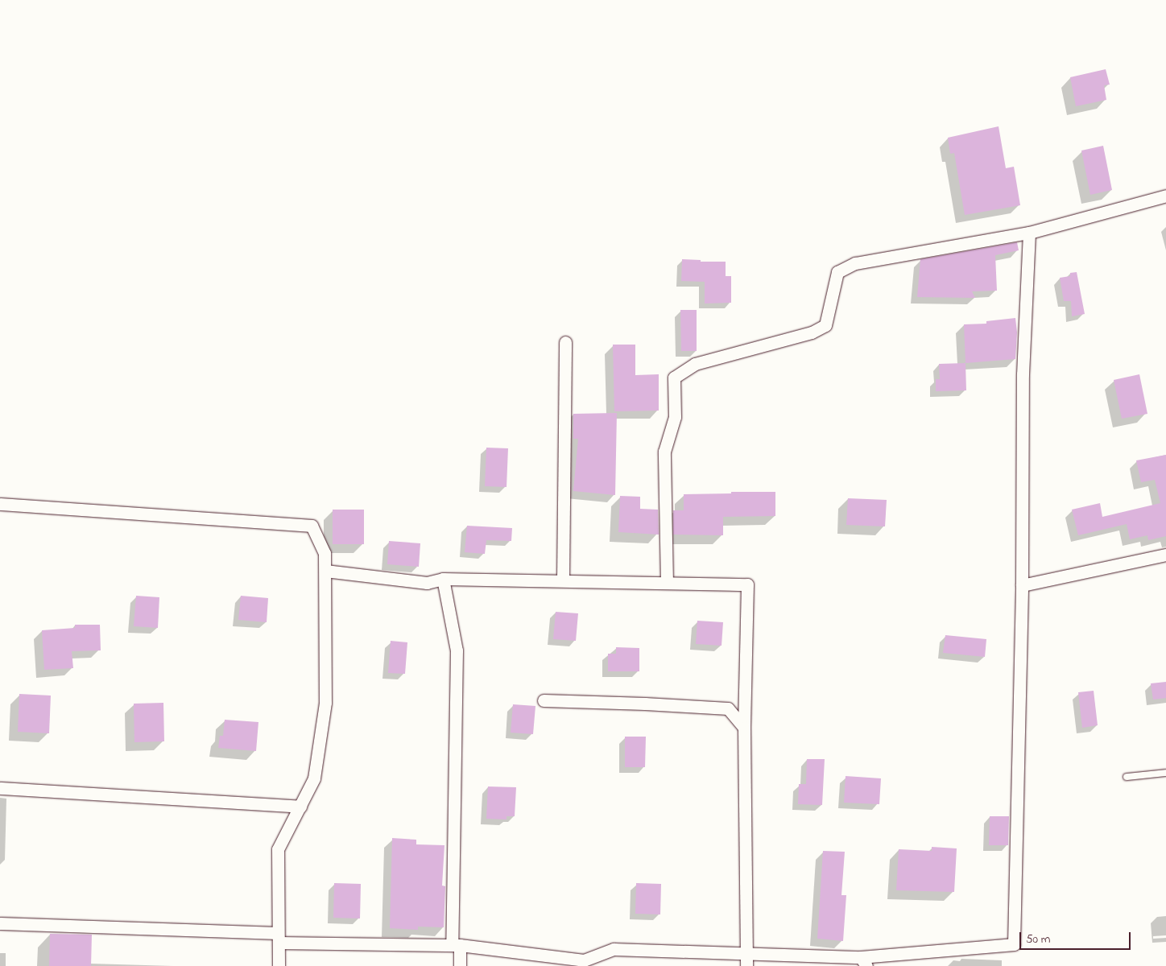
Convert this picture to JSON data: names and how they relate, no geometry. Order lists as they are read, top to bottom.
{
  "scale_bar": "50 m"
}
